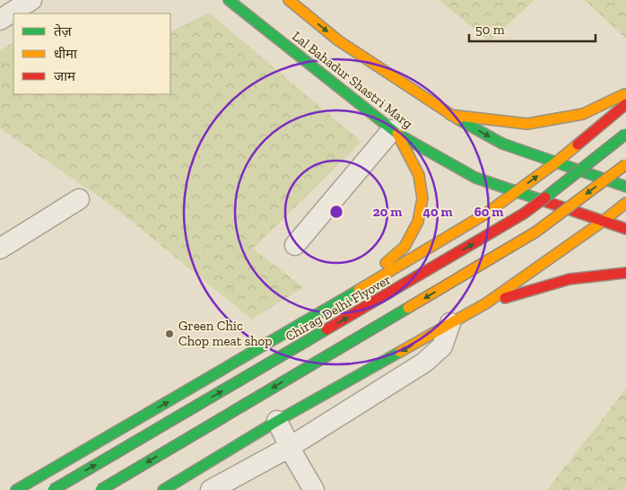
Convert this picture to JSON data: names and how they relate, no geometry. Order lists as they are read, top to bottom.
{
  "streets": {
    "main road": ["Lal Bahadur Shastri Marg", "Chirag Delhi Flyover"]
  },
  "places": ["Green Chic Chop meat shop"],
  "legend": ["तेज़", "धीमा", "जाम"],
  "scale_bar": "50 m",
  "rings": ["20 m", "40 m", "60 m"]
}
